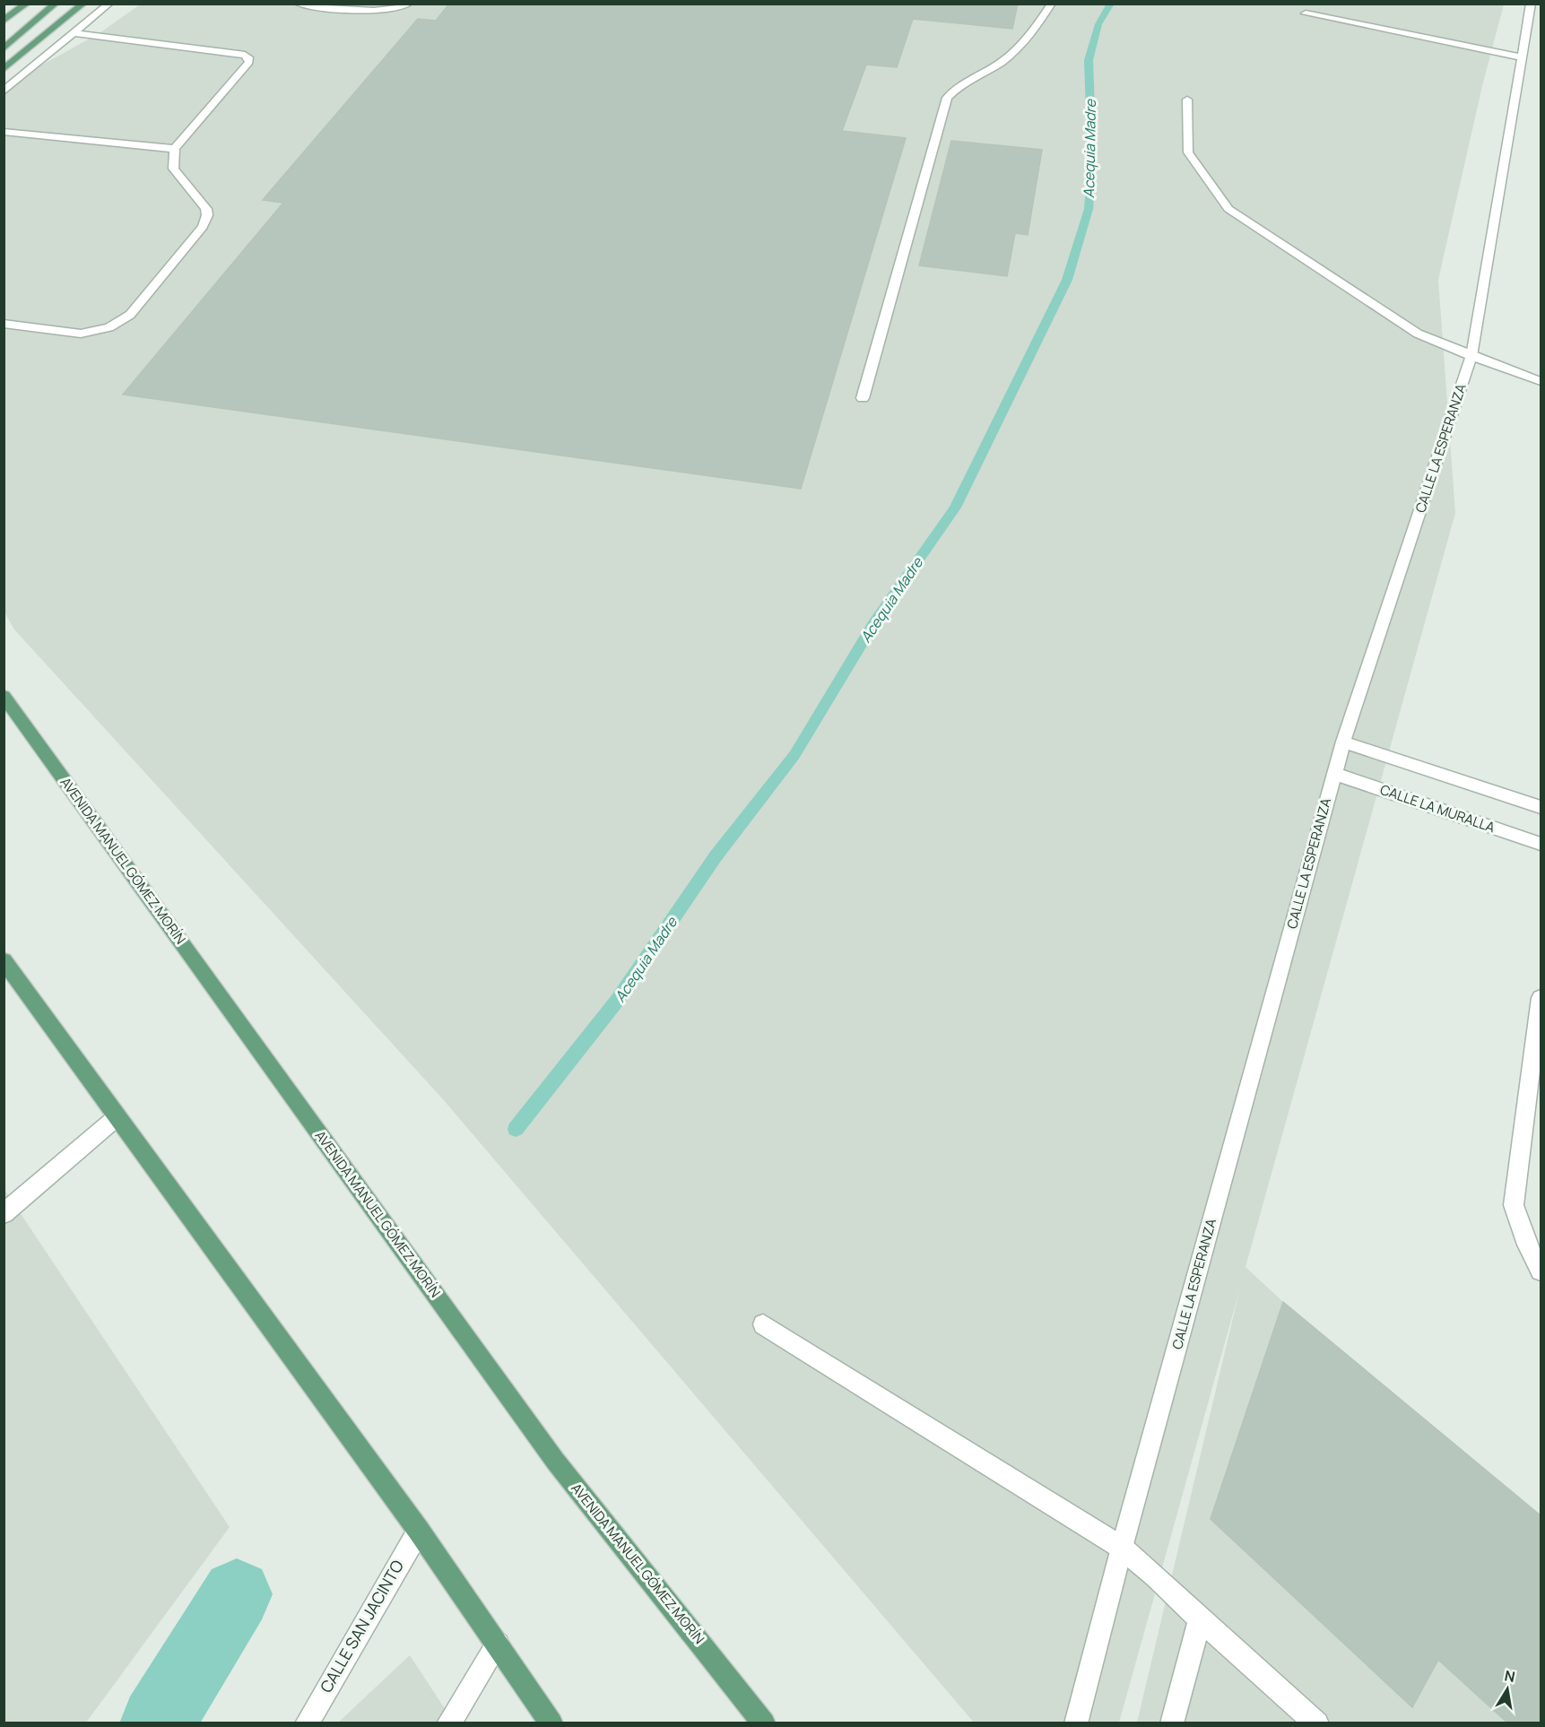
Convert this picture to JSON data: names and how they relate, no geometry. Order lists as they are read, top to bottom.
{
  "streets": {
    "main road": ["AVENIDA MANUEL GÓMEZ MORÍN"],
    "street": ["CALLE LA ESPERANZA", "CALLE LA MURALLA", "CALLE SAN JACINTO"]
  },
  "crossings": [
    ["CALLE LA ESPERANZA", "CALLE LA MURALLA"]
  ],
  "water": ["Acequia Madre"],
  "north": "top"
}
